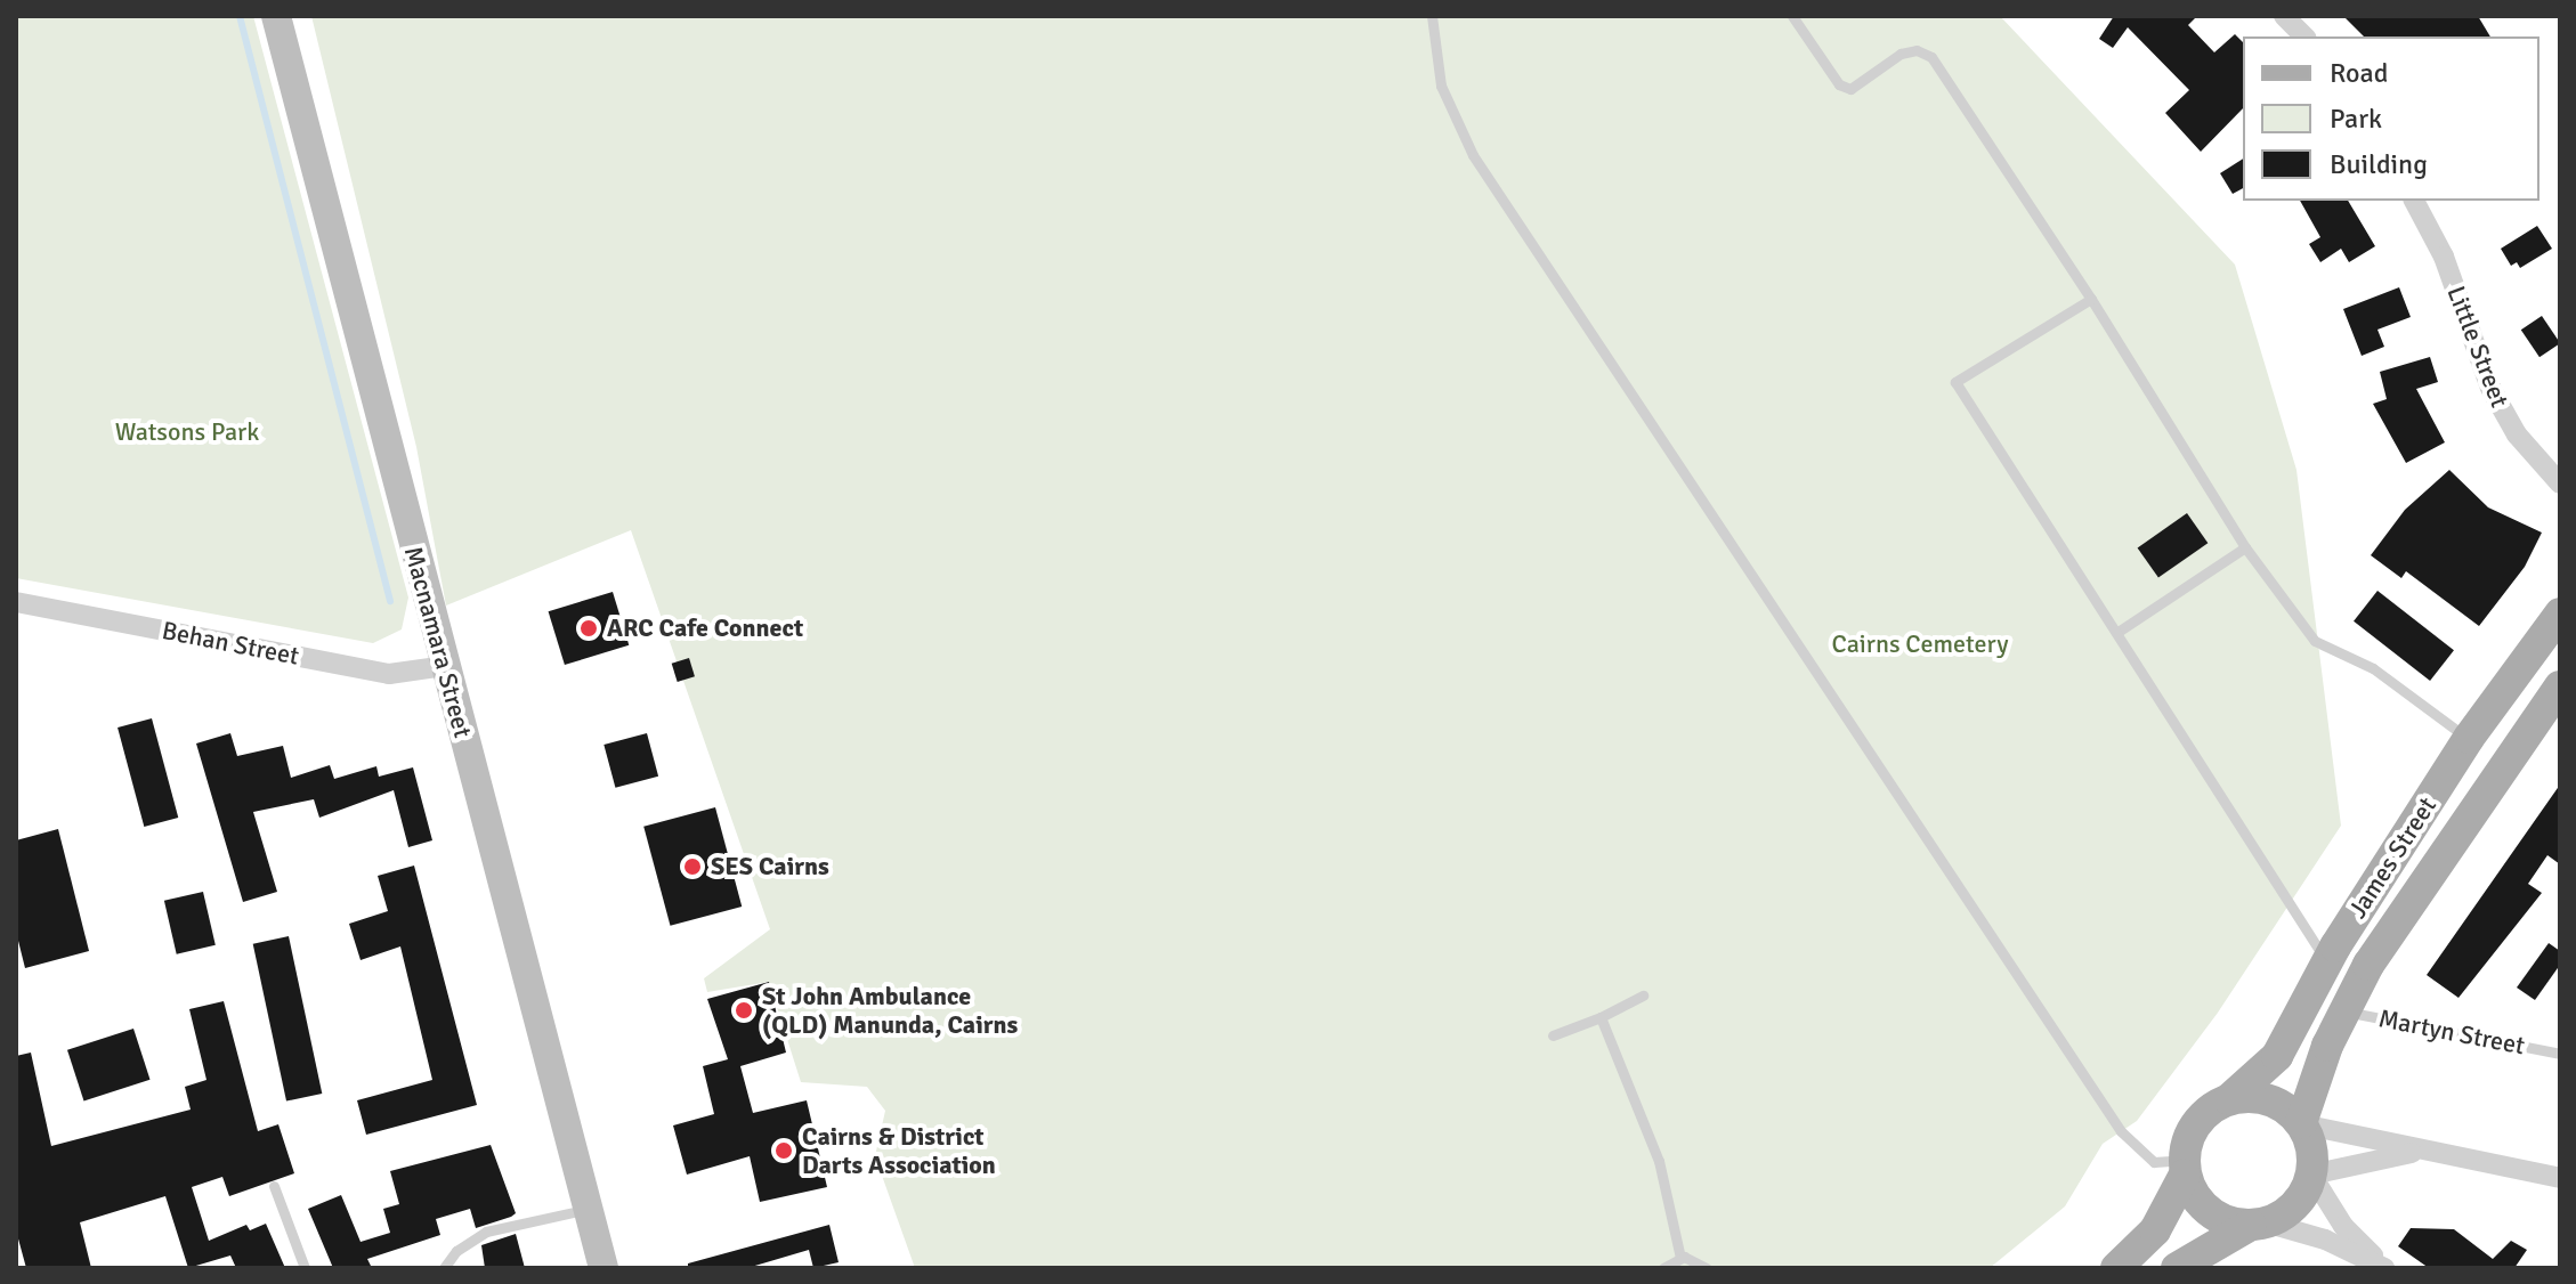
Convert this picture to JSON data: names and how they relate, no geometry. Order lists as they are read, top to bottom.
{
  "streets": {
    "main road": ["James Street"],
    "street": ["Little Street", "Macnamara Street", "Behan Street"],
    "lane": ["Martyn Street"]
  },
  "crossings": [
    ["Macnamara Street", "Behan Street"],
    ["James Street", "Martyn Street"]
  ],
  "parks": ["Watsons Park", "Cairns Cemetery"],
  "places": [
    "ARC Cafe Connect",
    "SES Cairns",
    "St John Ambulance (QLD) Manunda, Cairns",
    "Cairns & District Darts Association"
  ],
  "legend": ["Road", "Park", "Building"]
}
